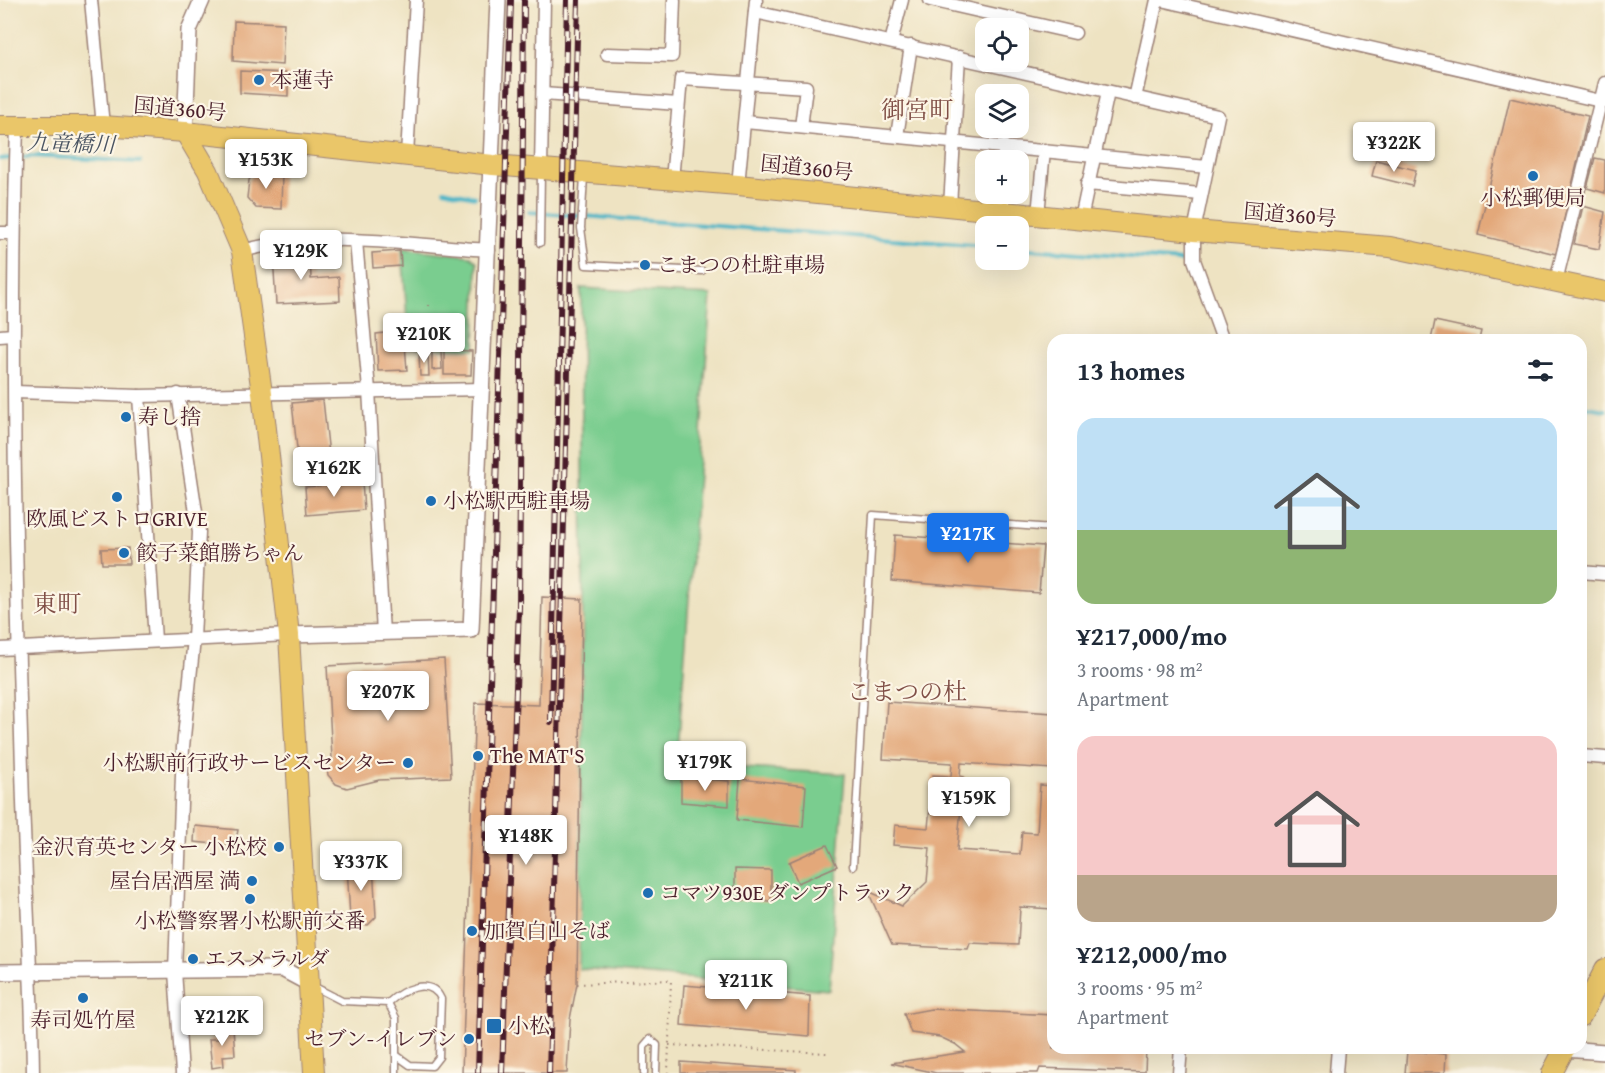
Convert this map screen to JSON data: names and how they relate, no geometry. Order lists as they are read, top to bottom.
{
  "streets": {
    "main road": ["国道360号"]
  },
  "districts": ["御宮町", "東町", "こまつの杜"],
  "water": ["九竜橋川"],
  "places": {
    "other": [
      "本蓮寺",
      "小松郵便局",
      "こまつの杜駐車場",
      "寿し捨",
      "欧風ビストロGRIVE",
      "小松駅西駐車場",
      "餃子菜館勝ちゃん",
      "The MAT'S",
      "小松駅前行政サービスセンター",
      "金沢育英センター 小松校",
      "屋台居酒屋 満",
      "コマツ930E ダンプトラック",
      "小松警察署小松駅前交番",
      "加賀白山そば",
      "エスメラルダ",
      "寿司処竹屋",
      "セブン-イレブン"
    ],
    "transit": ["小松"]
  },
  "page": {
    "map_buttons": ["+", "−"],
    "price": [
      "¥322K",
      "¥153K",
      "¥129K",
      "¥210K",
      "¥162K",
      "¥217K",
      "¥207K",
      "¥179K",
      "¥159K",
      "¥148K",
      "¥337K",
      "¥211K",
      "¥212K"
    ],
    "heading": "13 homes",
    "list": [
      {
        "name": "¥217,000/mo",
        "note": "3 rooms · 98 m² · Apartment"
      },
      {
        "name": "¥212,000/mo",
        "note": "3 rooms · 95 m² · Apartment"
      }
    ]
  }
}
